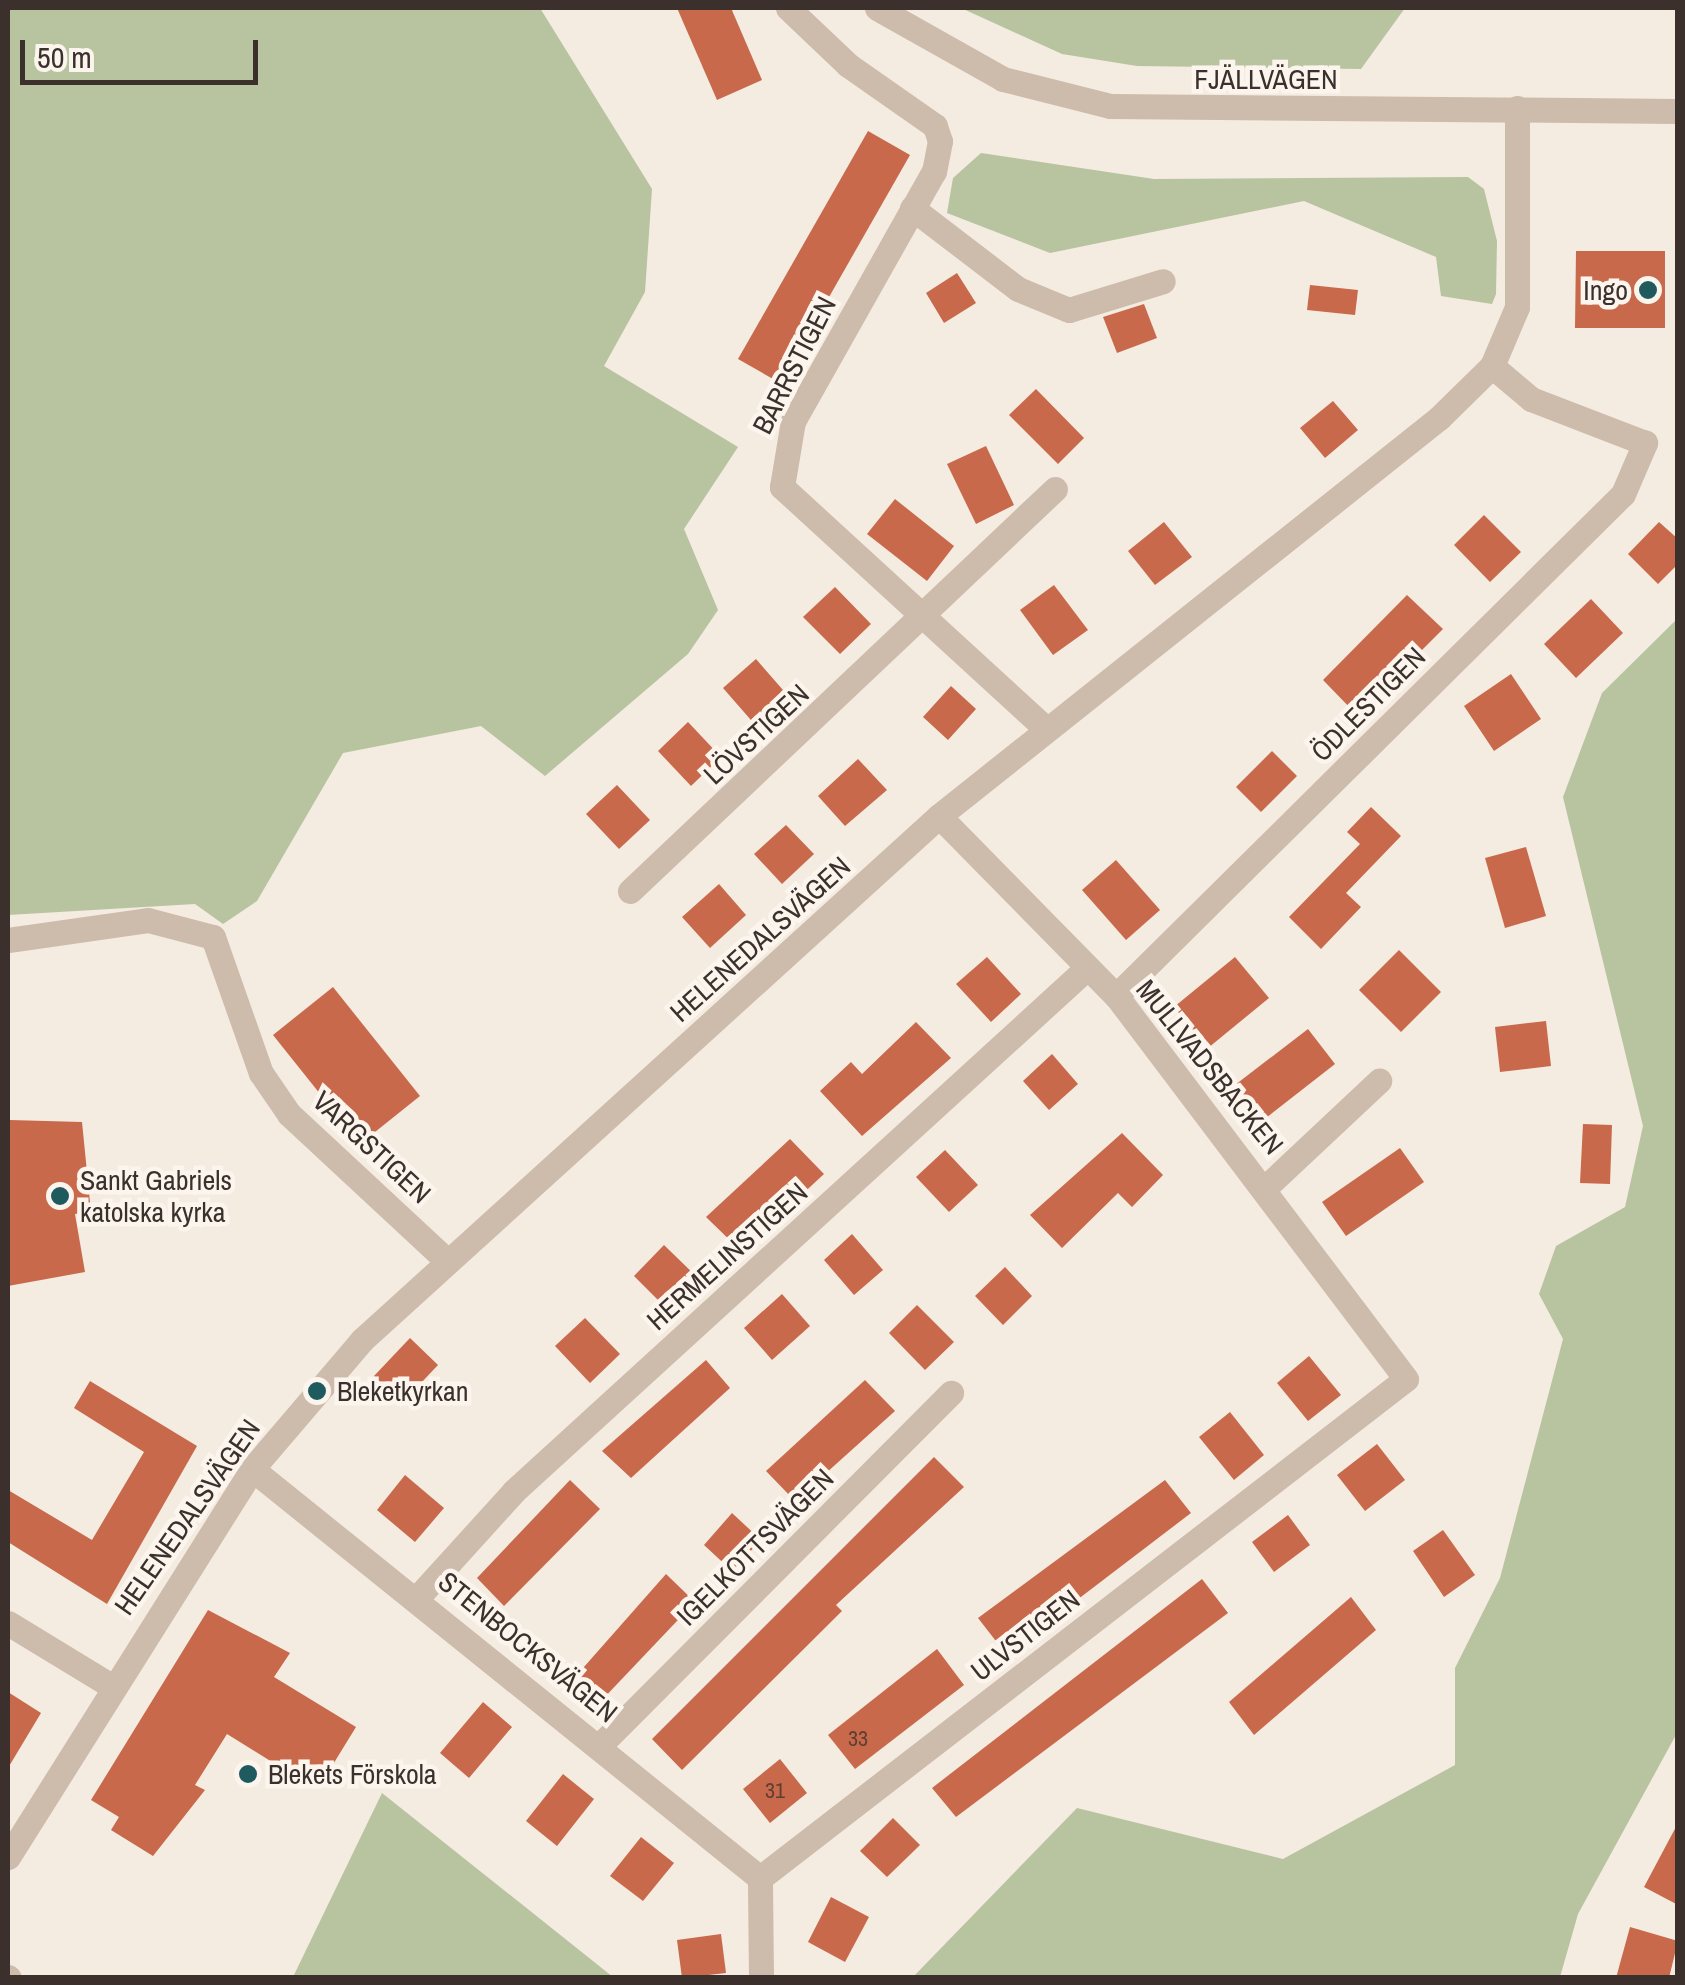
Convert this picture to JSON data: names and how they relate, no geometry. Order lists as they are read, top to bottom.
{
  "streets": {
    "street": [
      "FJÄLLVÄGEN",
      "BARRSTIGEN",
      "ÖDLESTIGEN",
      "LÖVSTIGEN",
      "HELENEDALSVÄGEN",
      "MULLVADSBACKEN",
      "VARGSTIGEN",
      "HERMELINSTIGEN",
      "IGELKOTTSVÄGEN",
      "ULVSTIGEN",
      "STENBOCKSVÄGEN"
    ]
  },
  "crossings": [
    ["FJÄLLVÄGEN", "HELENEDALSVÄGEN"],
    ["BARRSTIGEN", "LÖVSTIGEN"],
    ["BARRSTIGEN", "HELENEDALSVÄGEN"],
    ["ÖDLESTIGEN", "HELENEDALSVÄGEN"],
    ["ÖDLESTIGEN", "MULLVADSBACKEN"],
    ["HELENEDALSVÄGEN", "MULLVADSBACKEN"],
    ["HELENEDALSVÄGEN", "VARGSTIGEN"],
    ["HELENEDALSVÄGEN", "STENBOCKSVÄGEN"],
    ["MULLVADSBACKEN", "HERMELINSTIGEN"],
    ["MULLVADSBACKEN", "ULVSTIGEN"],
    ["HERMELINSTIGEN", "STENBOCKSVÄGEN"],
    ["IGELKOTTSVÄGEN", "STENBOCKSVÄGEN"],
    ["ULVSTIGEN", "STENBOCKSVÄGEN"]
  ],
  "places": [
    "Ingo",
    "Sankt Gabriels katolska kyrka",
    "Bleketkyrkan",
    "Blekets Förskola"
  ],
  "house_numbers": ["33", "31"],
  "scale_bar": "50 m"
}
